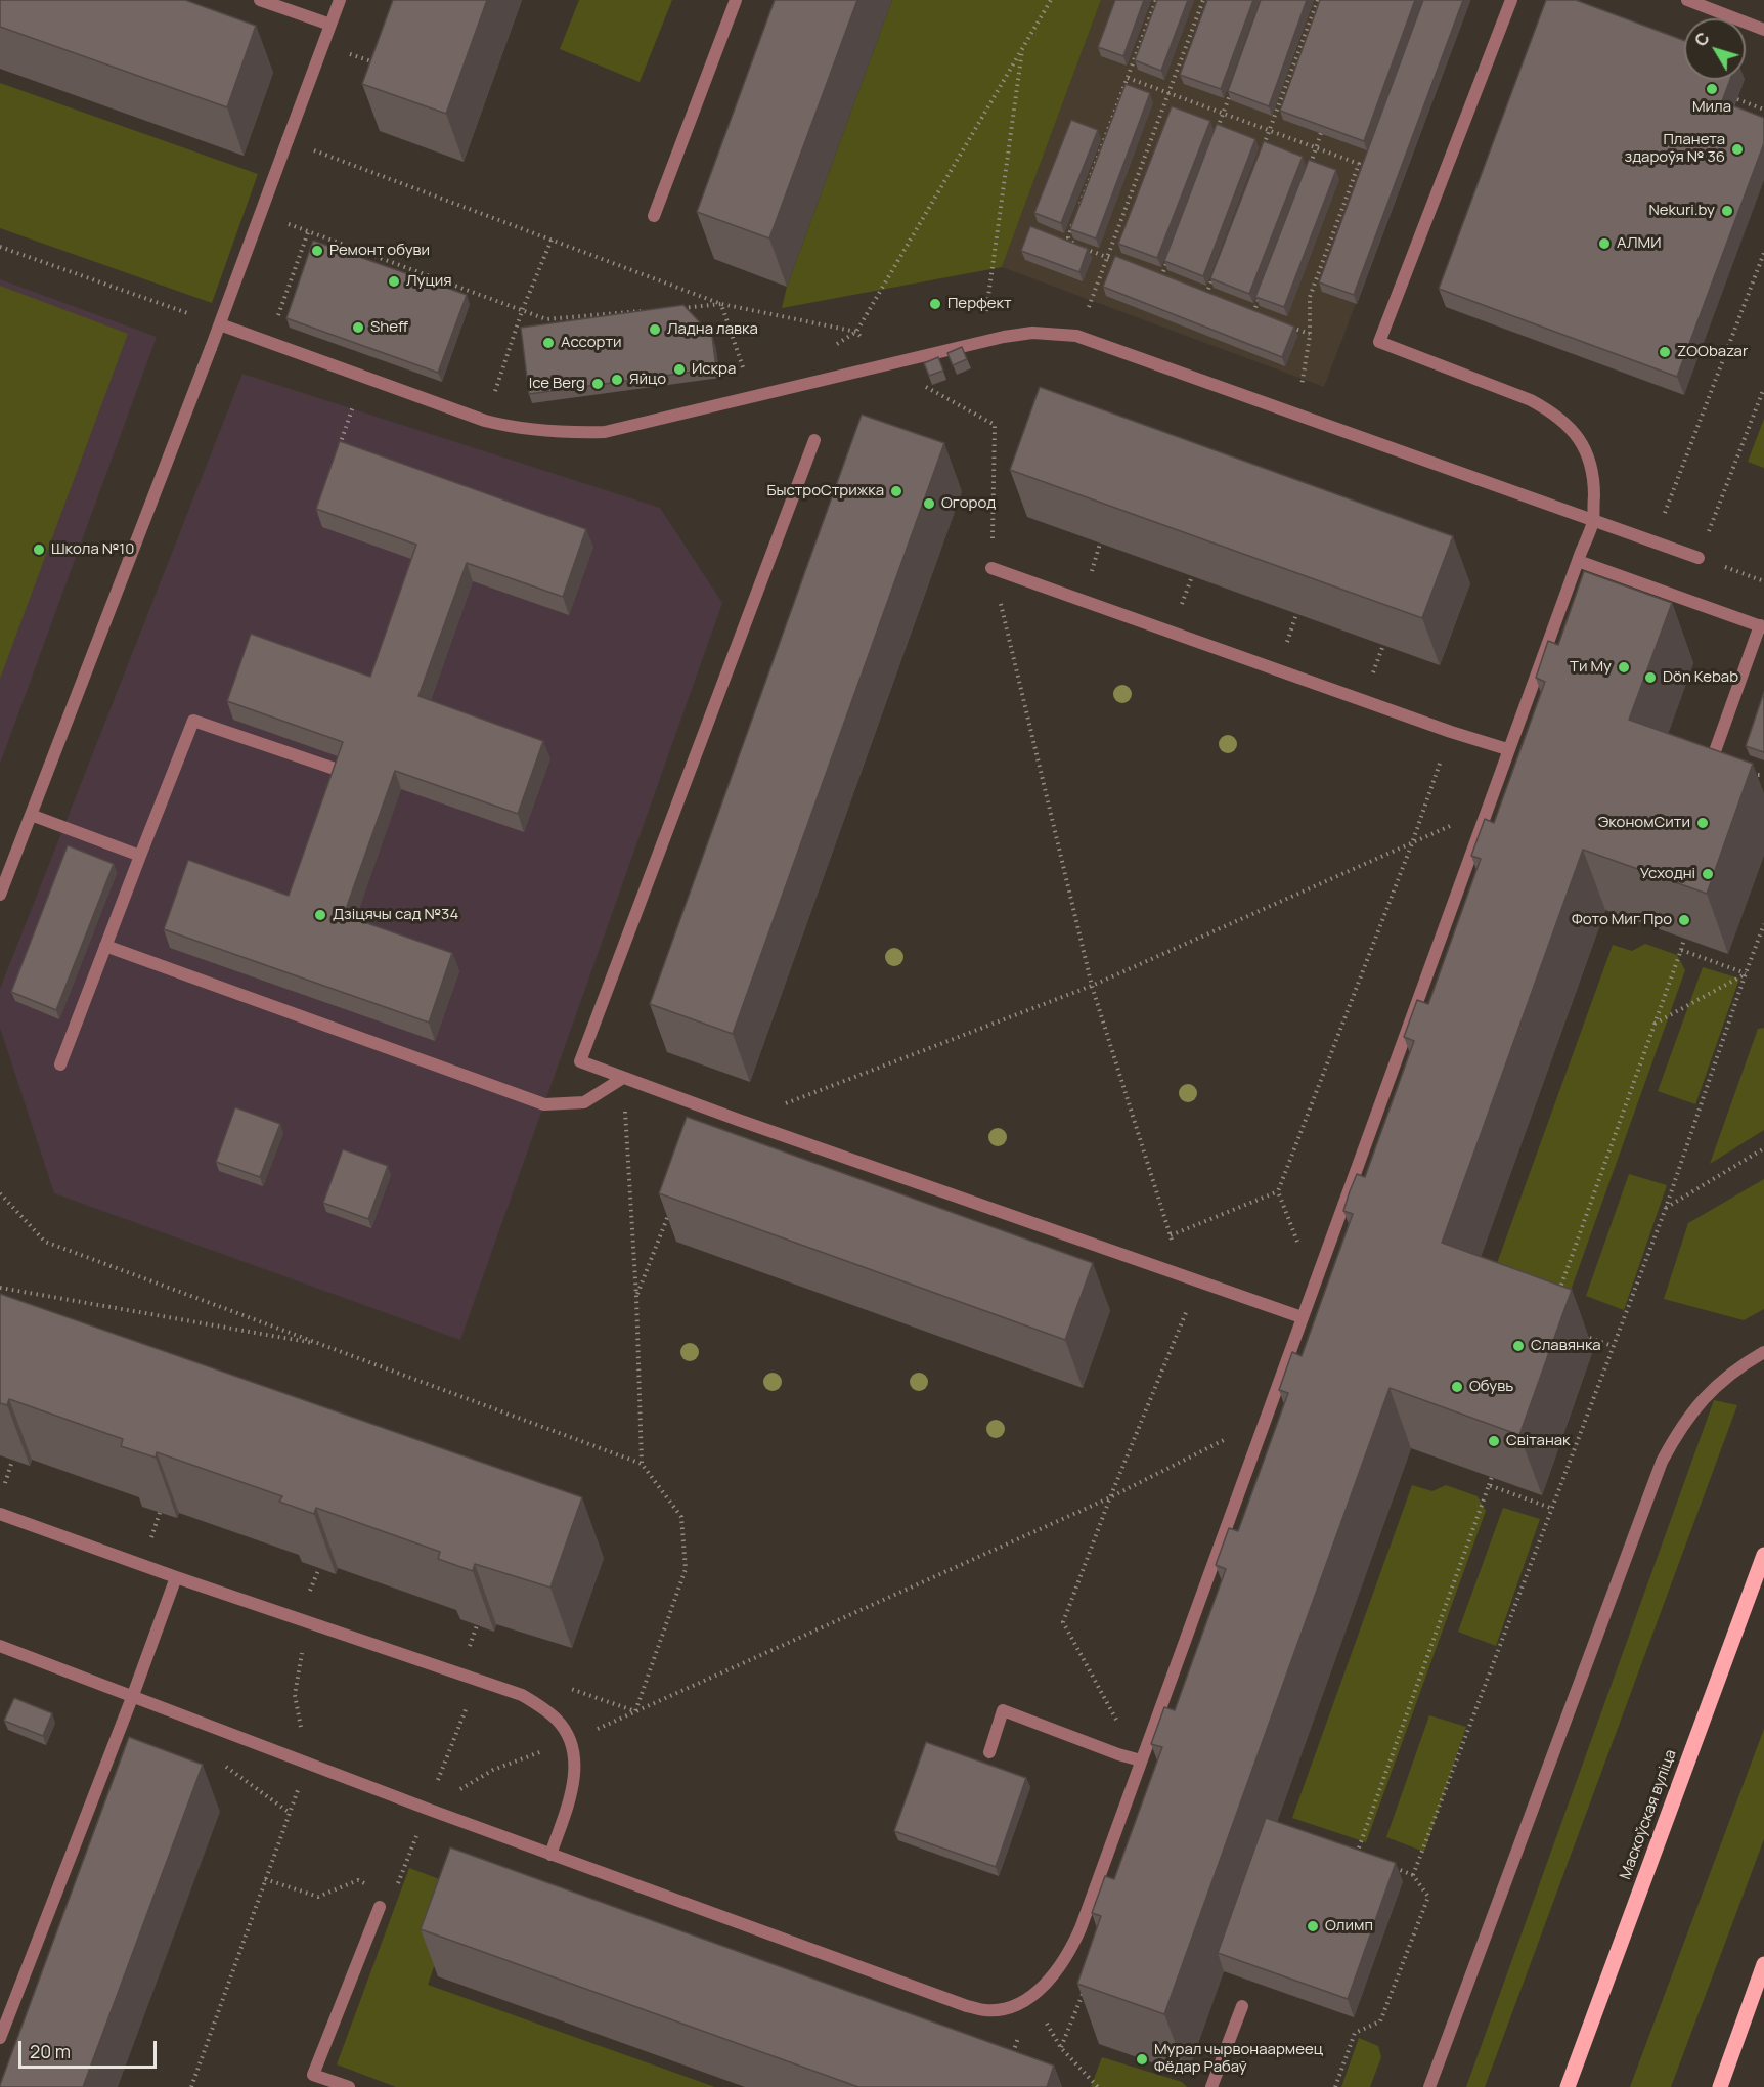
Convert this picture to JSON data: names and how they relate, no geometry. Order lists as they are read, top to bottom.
{
  "streets": {
    "main road": ["Маскоўская вуліца"]
  },
  "places": [
    "Мила",
    "Планета здароўя № 36",
    "Nekuri.by",
    "АЛМИ",
    "Ремонт обуви",
    "Луция",
    "Перфект",
    "Sheff",
    "Ладна лавка",
    "Ассорти",
    "ZOObazar",
    "Искра",
    "Яйцо",
    "Ice Berg",
    "БыстроСтрижка",
    "Огород",
    "Школа №10",
    "Ти Му",
    "Dön Kebab",
    "ЭкономСити",
    "Усходні",
    "Дзіцячы сад №34",
    "Фото Миг Про",
    "Славянка",
    "Обувь",
    "Світанак",
    "Олимп",
    "Мурал чырвонаармеец Фёдар Рабаў"
  ],
  "scale_bar": "20 m",
  "north": "top left"
}
